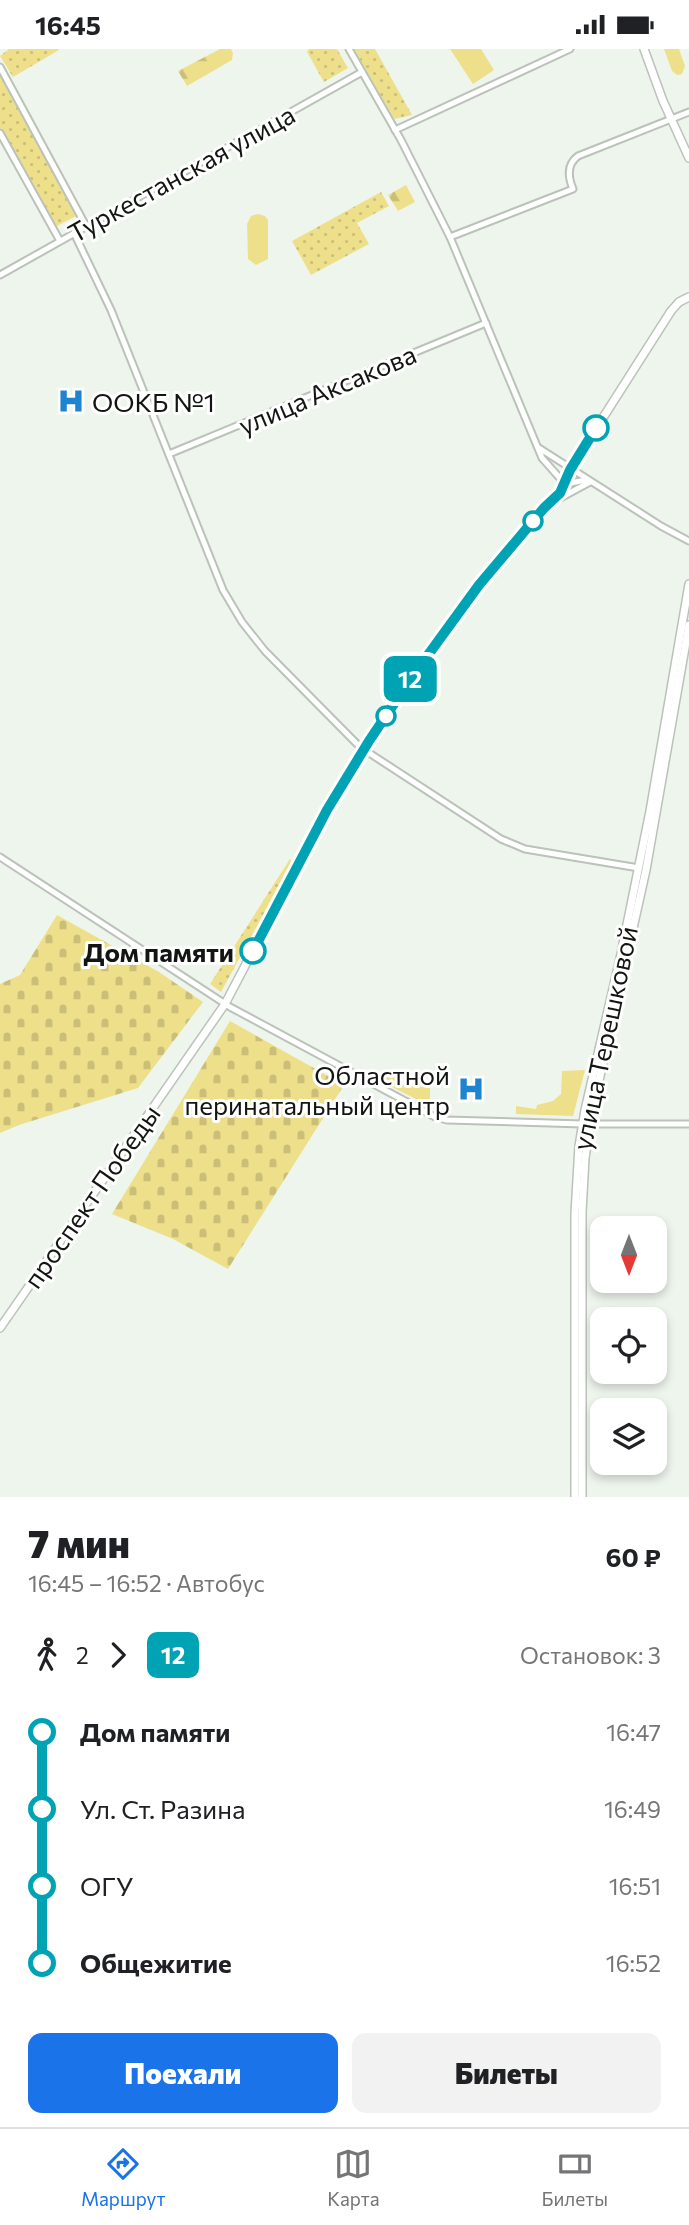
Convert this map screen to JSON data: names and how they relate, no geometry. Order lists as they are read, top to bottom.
{
  "streets": {
    "main road": [
      "Туркестанская улица",
      "улица Аксакова",
      "улица Терешковой",
      "проспект Победы"
    ]
  },
  "places": {
    "hospital": ["ООКБ №1", "Областной перинатальный центр"],
    "other": ["Дом памяти"]
  },
  "lines": ["bus line 12"],
  "north": "bottom",
  "page": {
    "status": "16:45",
    "on_map": "12",
    "heading": ["7 мин", "16:45 – 16:52 · Автобус", "60 ₽"],
    "legs": ["2", "12", "Остановок: 3"],
    "list": [
      {
        "name": "Дом памяти",
        "value": "16:47"
      },
      {
        "name": "Ул. Ст. Разина",
        "value": "16:49"
      },
      {
        "name": "ОГУ",
        "value": "16:51"
      },
      {
        "name": "Общежитие",
        "value": "16:52"
      }
    ],
    "buttons": ["Поехали", "Билеты"],
    "tabs": ["Маршрут", "Карта", "Билеты"]
  }
}
